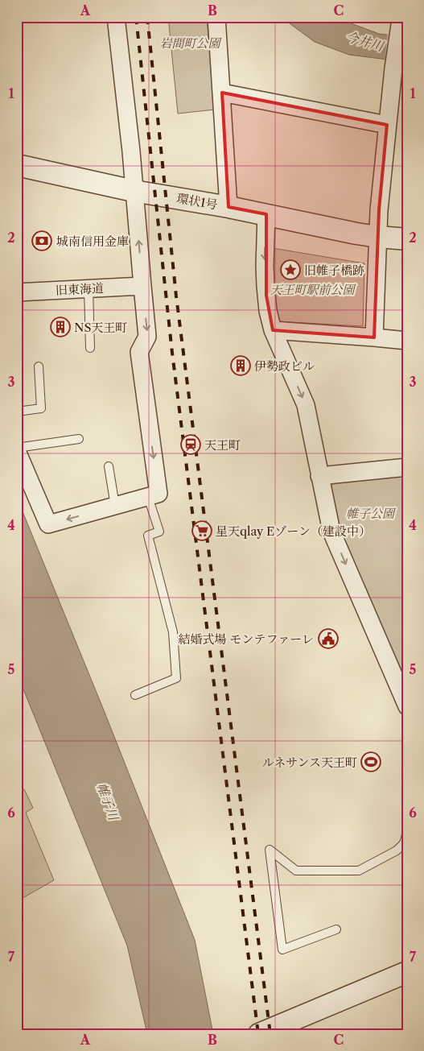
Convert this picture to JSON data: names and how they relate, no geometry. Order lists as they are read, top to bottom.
{
  "streets": {
    "street": ["環状1号", "旧東海道"]
  },
  "water": ["今井川", "帷子川"],
  "parks": ["岩間町公園", "天王町駅前公園", "帷子公園"],
  "places": {
    "bank": ["城南信用金庫"],
    "place": ["旧帷子橋跡"],
    "building": ["NS天王町", "伊勢政ビル"],
    "station": ["天王町"],
    "supermarket": ["星天qlay Eゾーン（建設中）"],
    "public building": ["結婚式場 モンテファーレ"],
    "sports": ["ルネサンス天王町"]
  },
  "grid": {
    "columns": ["A", "B", "C"],
    "rows": [
      "1",
      "2",
      "3",
      "4",
      "5",
      "6",
      "7"
    ]
  }
}
